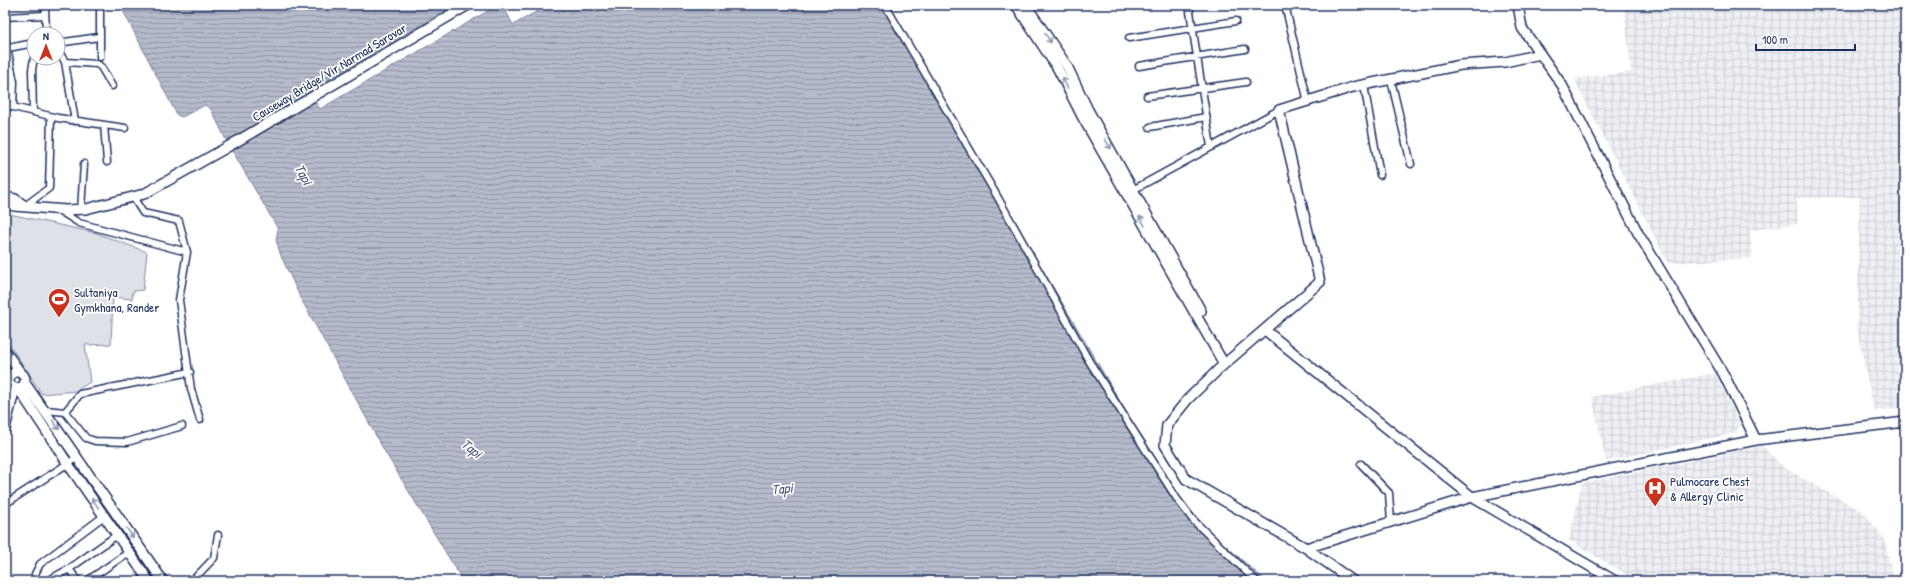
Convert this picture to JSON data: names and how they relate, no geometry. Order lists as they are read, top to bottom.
{
  "streets": {
    "street": ["Causeway Bridge/Vir Narmad Sarovar"]
  },
  "water": ["Tapi"],
  "places": {
    "sports": ["Sultaniya Gymkhana, Rander"],
    "hospital": ["Pulmocare Chest & Allergy Clinic"]
  },
  "scale_bar": "100 m",
  "north": "top"
}
